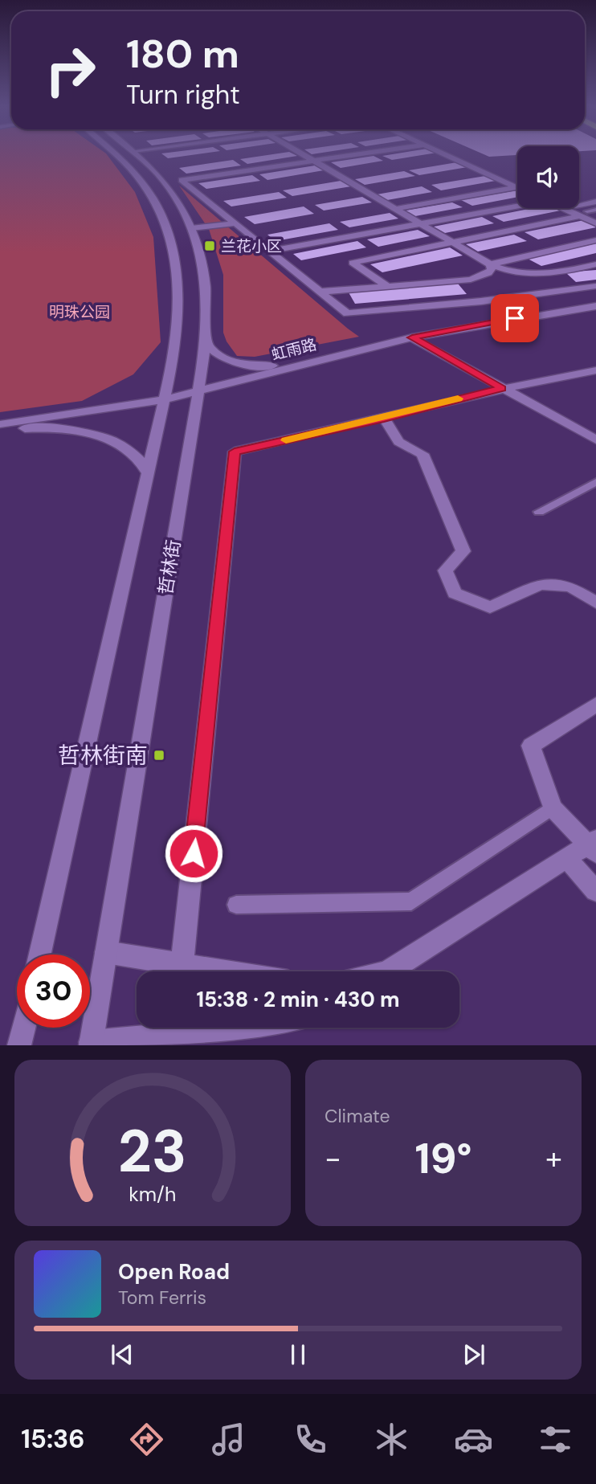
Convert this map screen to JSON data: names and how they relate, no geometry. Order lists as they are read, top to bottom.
{
  "streets": {
    "street": ["虹雨路", "哲林街"]
  },
  "crossings": [
    ["虹雨路", "哲林街"]
  ],
  "parks": ["明珠公园"],
  "places": {
    "transit": ["兰花小区", "哲林街南"]
  },
  "page": {
    "turn": ["180 m", "Turn right"],
    "limit": "30",
    "trip": "15:38 · 2 min · 430 m",
    "tile": "Climate",
    "heat": ["−", "19°", "+"],
    "song": ["Open Road", "Tom Ferris"],
    "tabs": "15:36",
    "gauge": ["23", "km/h"]
  }
}
